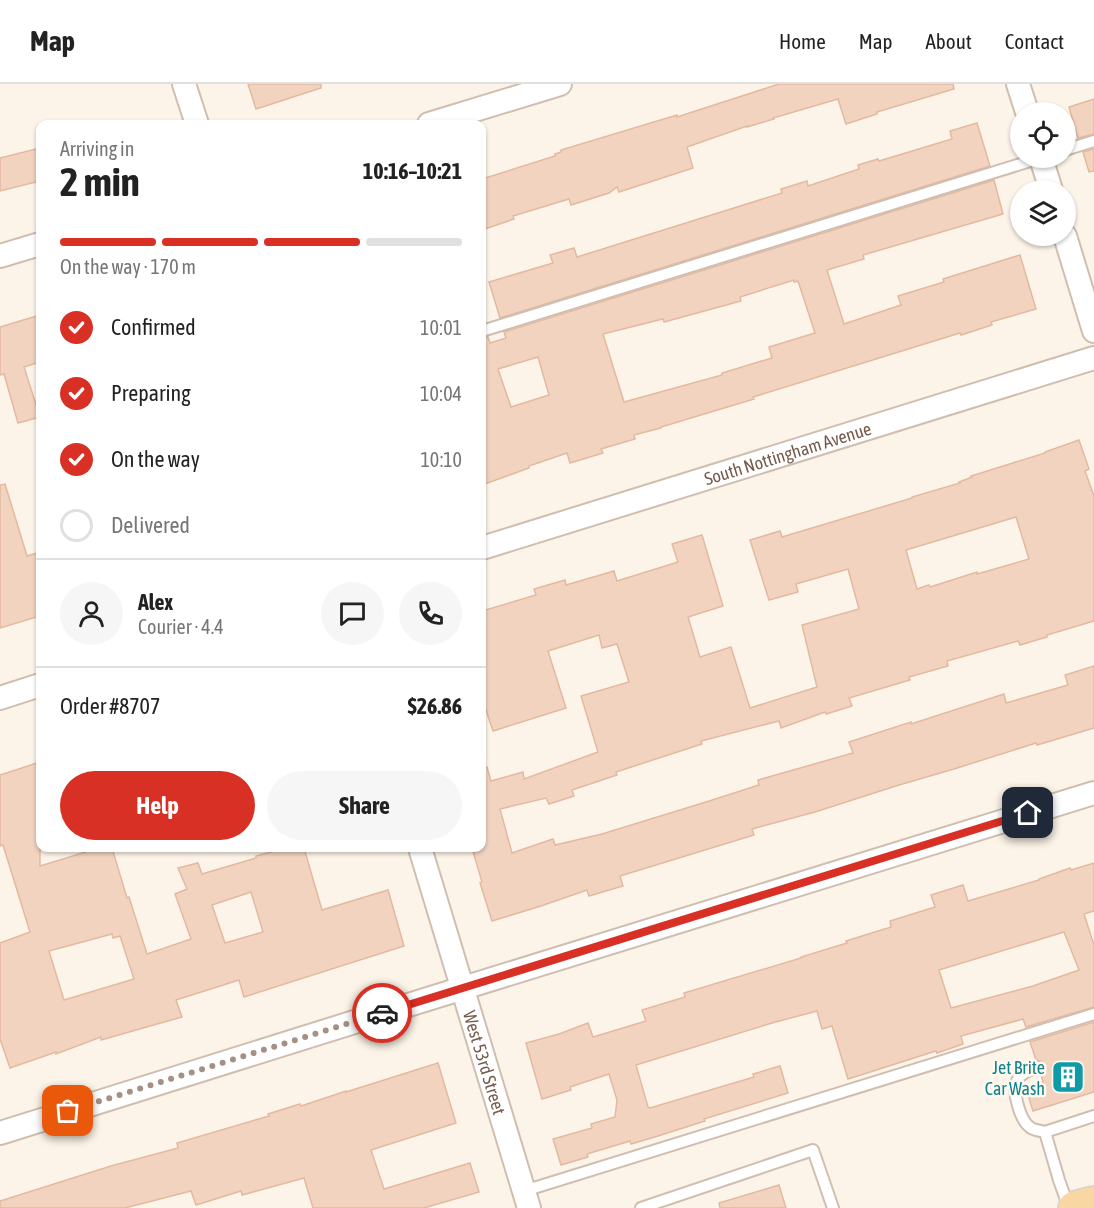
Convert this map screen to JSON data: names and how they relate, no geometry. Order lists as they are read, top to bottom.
{
  "streets": {
    "street": ["South Nottingham Avenue", "West 53rd Street"]
  },
  "places": {
    "building": ["Jet Brite Car Wash"]
  },
  "page": {
    "header": "Map",
    "nav": [
      "Home",
      "Map",
      "About",
      "Contact"
    ],
    "heading": ["2 min", "Arriving in", "10:16–10:21"],
    "panel": [
      "Alex",
      "Courier · 4.4",
      "Order #8707",
      "$26.86"
    ],
    "bar": "On the way · 170 m",
    "list": [
      ["Confirmed", "10:01"],
      ["Preparing", "10:04"],
      ["On the way", "10:10"],
      "Delivered"
    ],
    "buttons": ["Help", "Share"]
  }
}
